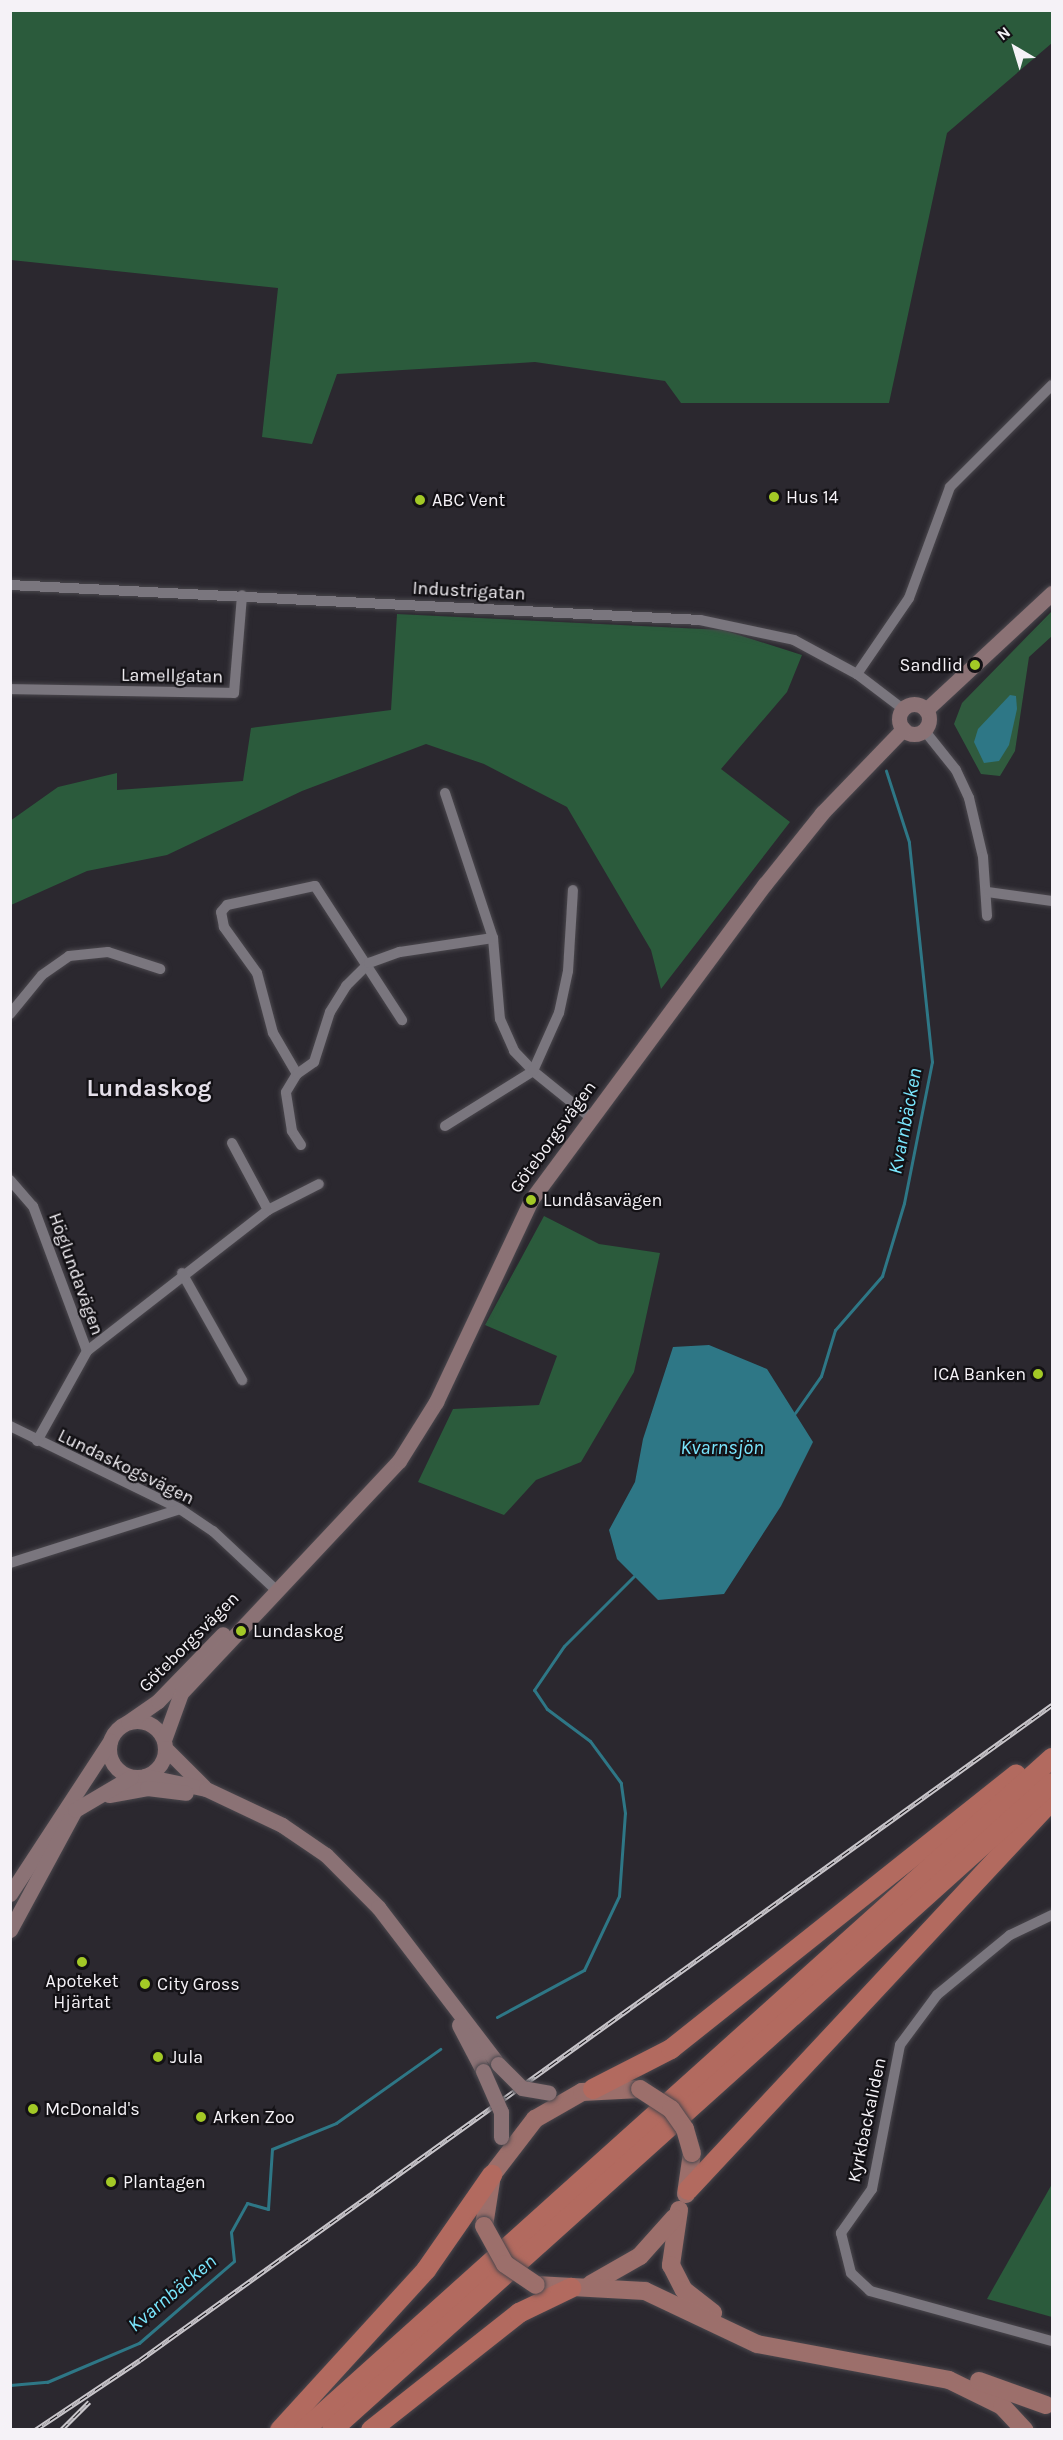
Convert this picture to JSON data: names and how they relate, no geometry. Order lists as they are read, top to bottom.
{
  "streets": {
    "street": [
      "Industrigatan",
      "Lamellgatan",
      "Göteborgsvägen",
      "Höglundavägen",
      "Lundaskogsvägen",
      "Kyrkbackaliden"
    ]
  },
  "crossings": [
    ["Industrigatan", "Lamellgatan"],
    ["Industrigatan", "Göteborgsvägen"],
    ["Göteborgsvägen", "Lundaskogsvägen"]
  ],
  "districts": ["Lundaskog"],
  "water": ["Kvarnbäcken", "Kvarnsjön"],
  "places": [
    "Hus 14",
    "ABC Vent",
    "Sandlid",
    "Lundåsavägen",
    "ICA Banken",
    "Lundaskog",
    "Apoteket Hjärtat",
    "City Gross",
    "Jula",
    "McDonald's",
    "Arken Zoo",
    "Plantagen"
  ],
  "north": "top left"
}
